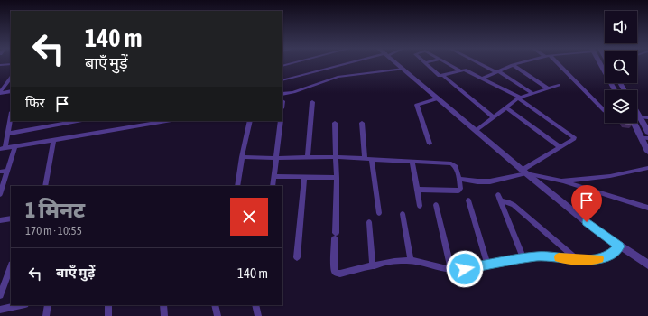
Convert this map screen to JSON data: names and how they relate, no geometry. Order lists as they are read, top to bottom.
{
  "page": {
    "turn": ["140 m", "बाएँ मुड़ें"],
    "then": "फिर",
    "heading": ["1 मिनट", "170 m · 10:55"],
    "list": [
      {
        "name": "बाएँ मुड़ें",
        "value": "140 m"
      }
    ]
  }
}
